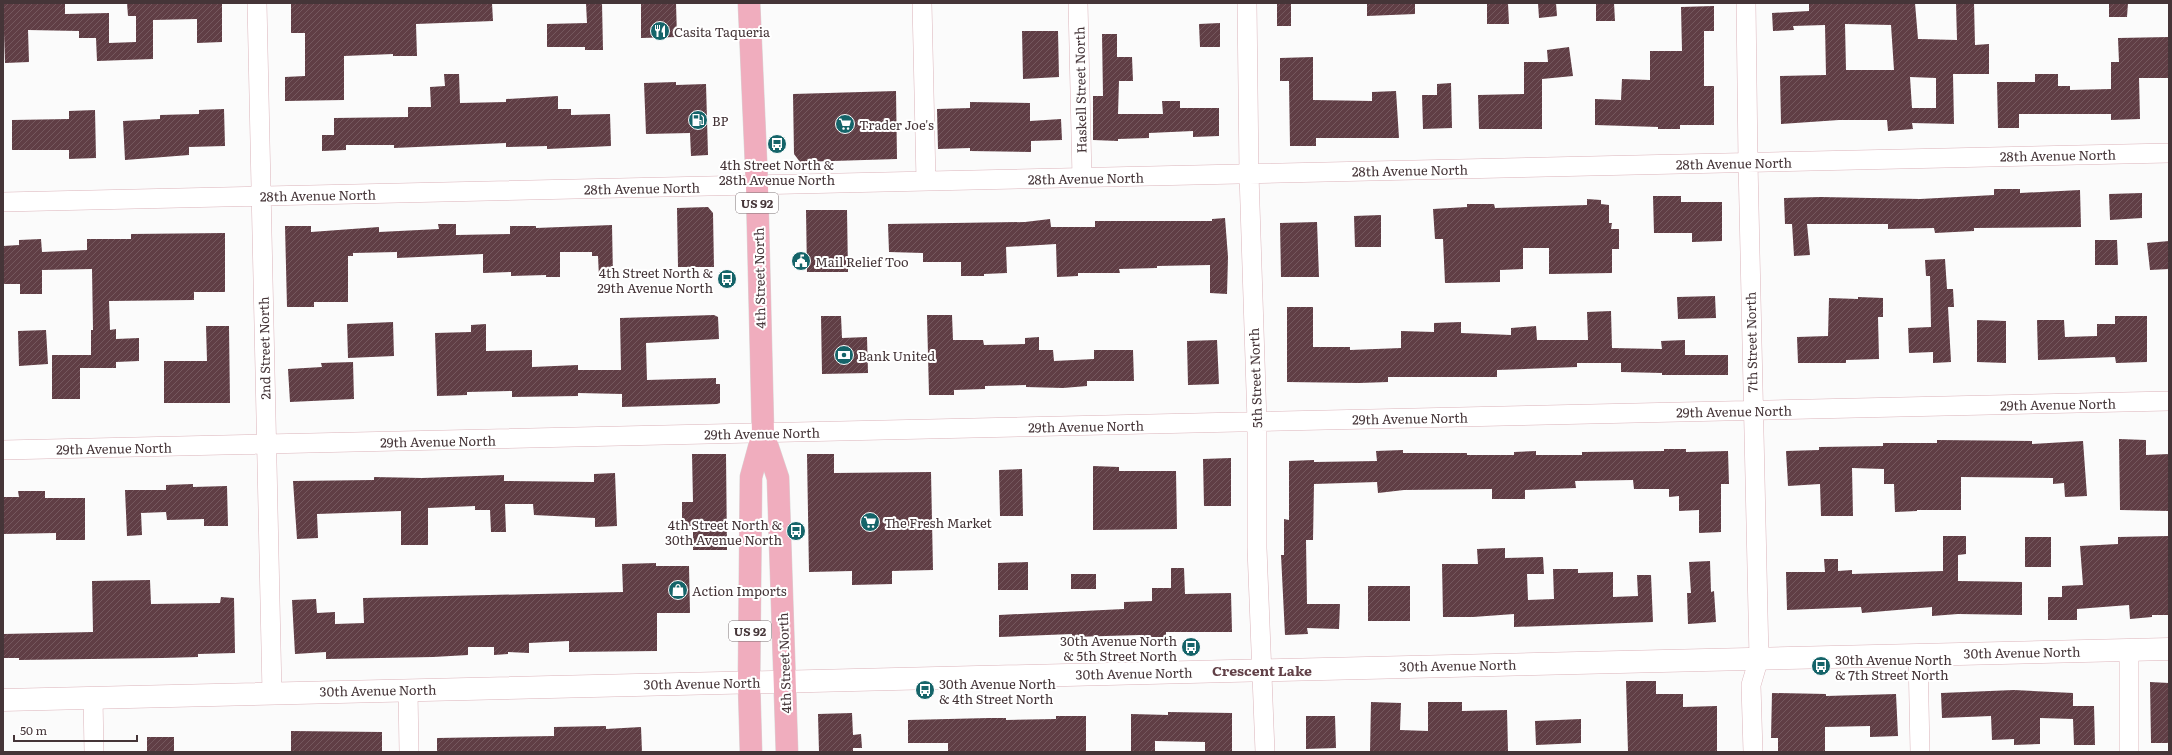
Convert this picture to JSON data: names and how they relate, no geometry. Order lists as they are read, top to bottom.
{
  "streets": {
    "main road": ["US 92", "4th Street North"],
    "street": [
      "Haskell Street North",
      "28th Avenue North",
      "7th Street North",
      "2nd Street North",
      "5th Street North",
      "29th Avenue North",
      "30th Avenue North"
    ]
  },
  "crossings": [
    ["Haskell Street North", "28th Avenue North"],
    ["28th Avenue North", "4th Street North"],
    ["28th Avenue North", "7th Street North"],
    ["28th Avenue North", "2nd Street North"],
    ["28th Avenue North", "5th Street North"],
    ["4th Street North", "29th Avenue North"],
    ["4th Street North", "30th Avenue North"],
    ["7th Street North", "29th Avenue North"],
    ["7th Street North", "30th Avenue North"],
    ["2nd Street North", "29th Avenue North"],
    ["2nd Street North", "30th Avenue North"],
    ["5th Street North", "29th Avenue North"],
    ["5th Street North", "30th Avenue North"]
  ],
  "districts": ["Crescent Lake"],
  "places": {
    "restaurant": ["Casita Taqueria"],
    "fuel station": ["BP"],
    "supermarket": ["Trader Joe's", "The Fresh Market"],
    "bus stop": [
      "4th Street North & 28th Avenue North",
      "4th Street North & 29th Avenue North",
      "4th Street North & 30th Avenue North",
      "30th Avenue North & 5th Street North",
      "30th Avenue North & 7th Street North",
      "30th Avenue North & 4th Street North"
    ],
    "public building": ["Mail Relief Too"],
    "bank": ["Bank United"],
    "shop": ["Action Imports"]
  },
  "scale_bar": "50 m"
}
